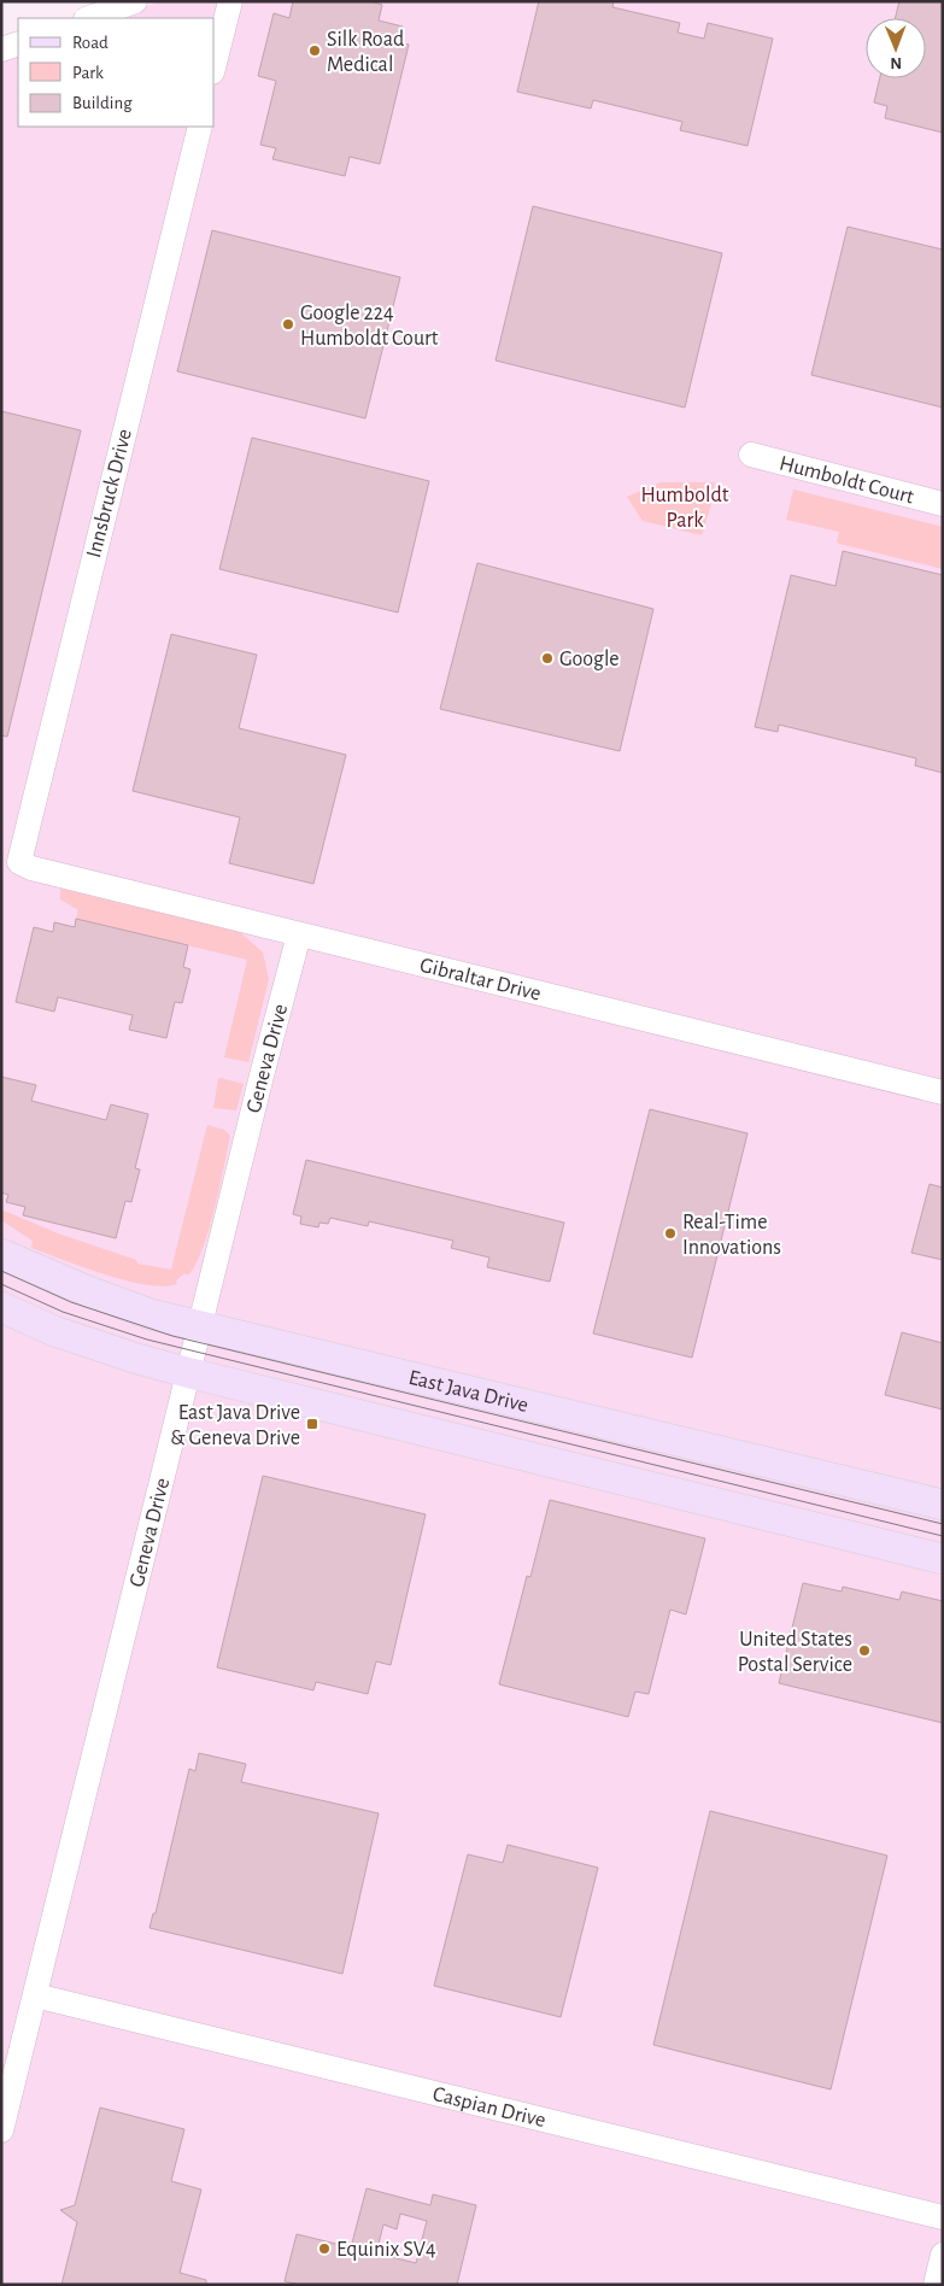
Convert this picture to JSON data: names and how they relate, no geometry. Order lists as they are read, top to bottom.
{
  "streets": {
    "main road": ["East Java Drive"],
    "street": [
      "Humboldt Court",
      "Innsbruck Drive",
      "Gibraltar Drive",
      "Geneva Drive",
      "Caspian Drive"
    ]
  },
  "crossings": [
    ["Innsbruck Drive", "Gibraltar Drive"],
    ["Gibraltar Drive", "Geneva Drive"],
    ["Geneva Drive", "East Java Drive"],
    ["Geneva Drive", "Caspian Drive"]
  ],
  "parks": ["Humboldt Park"],
  "places": {
    "other": [
      "Silk Road Medical",
      "Google 224 Humboldt Court",
      "Google",
      "Real-Time Innovations",
      "United States Postal Service",
      "Equinix SV4"
    ],
    "transit": ["East Java Drive & Geneva Drive"]
  },
  "legend": ["Road", "Park", "Building"],
  "north": "bottom"
}
